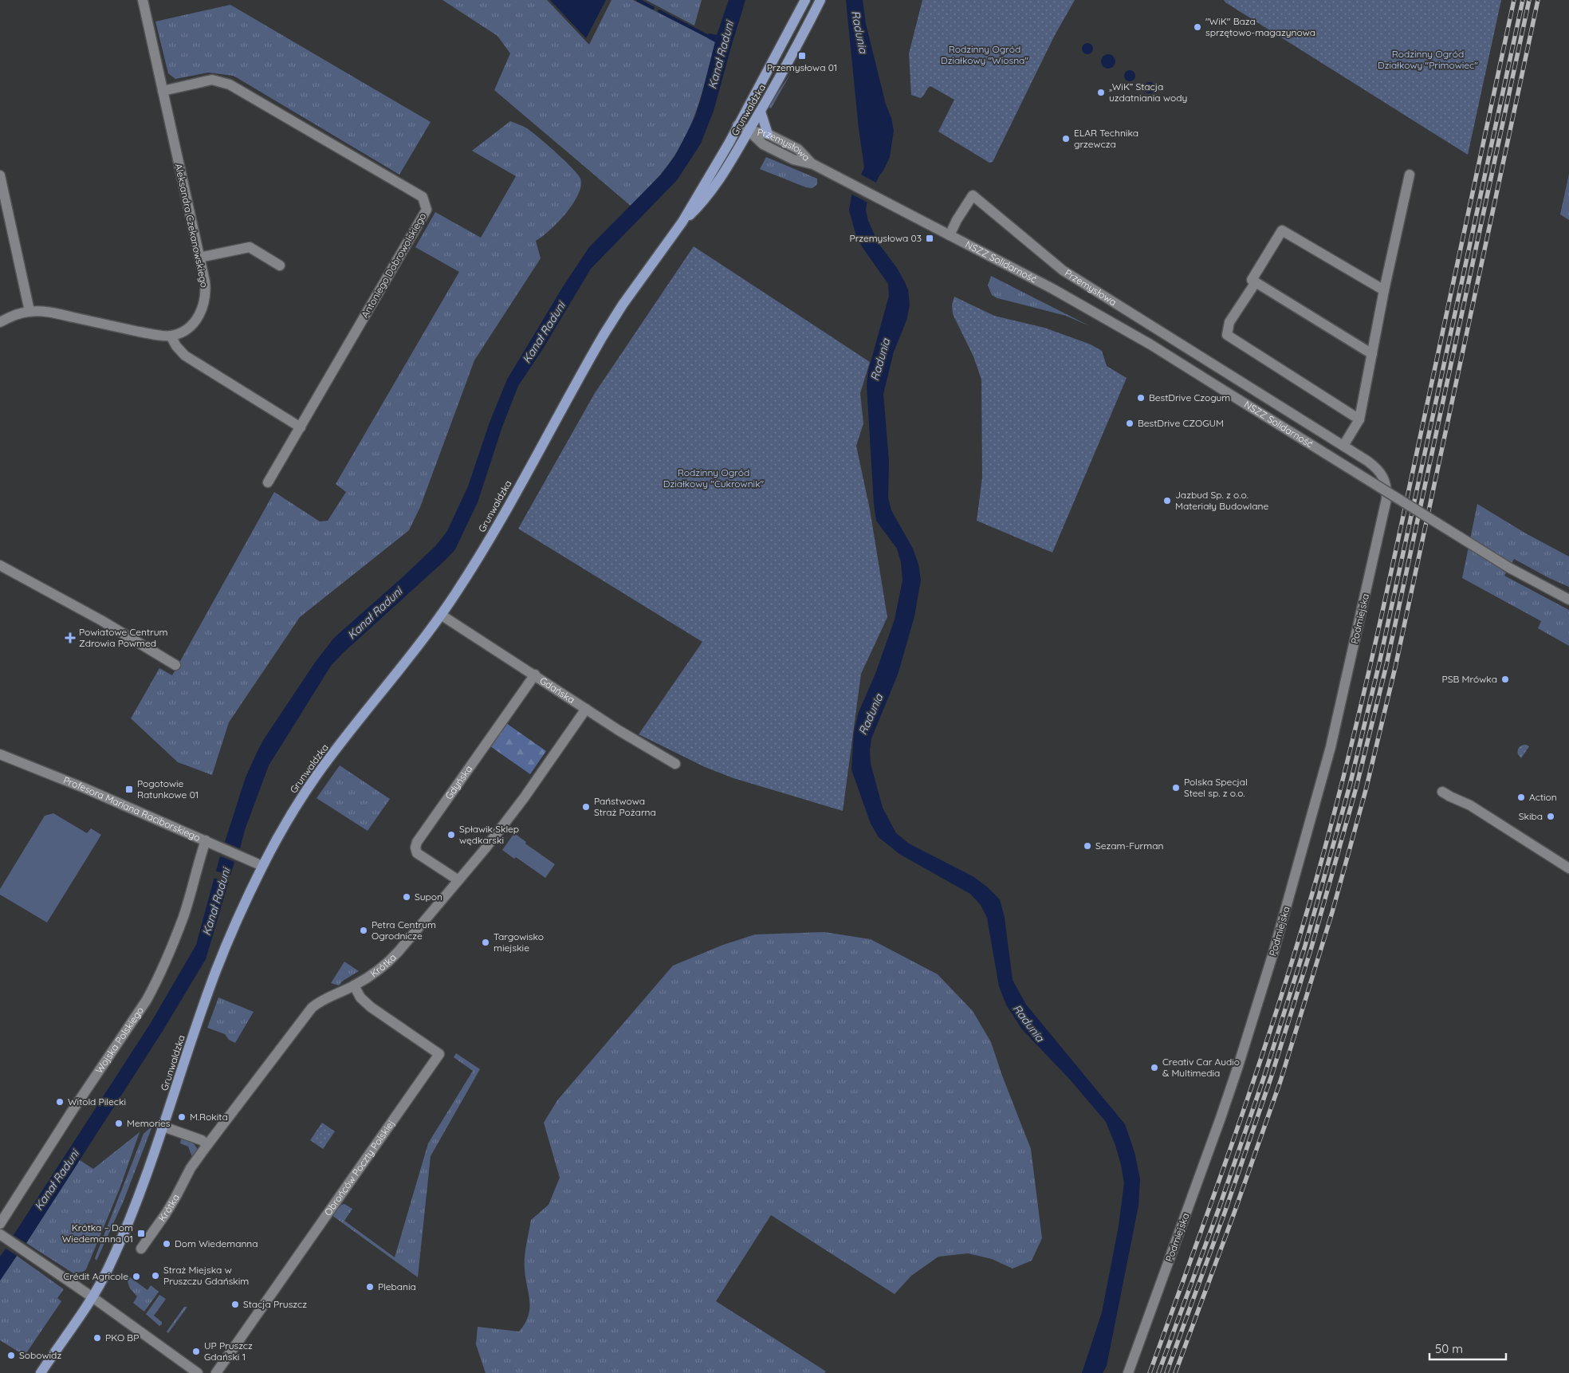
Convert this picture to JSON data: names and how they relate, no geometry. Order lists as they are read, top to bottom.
{
  "streets": {
    "main road": ["Grunwaldzka"],
    "street": [
      "Przemysłowa",
      "Aleksandra Czekanowskiego",
      "NSZZ Solidarność",
      "Antoniego Dobrowolskiego",
      "Podmiejska",
      "Gdańska",
      "Gdyńska",
      "Profesora Mariana Raciborskiego",
      "Krótka",
      "Wojska Polskiego",
      "Obrońców Poczty Polskiej"
    ]
  },
  "crossings": [
    ["Grunwaldzka", "Przemysłowa"],
    ["Grunwaldzka", "Gdańska"],
    ["Grunwaldzka", "Profesora Mariana Raciborskiego"],
    ["Przemysłowa", "NSZZ Solidarność"],
    ["Przemysłowa", "Podmiejska"],
    ["Aleksandra Czekanowskiego", "Antoniego Dobrowolskiego"],
    ["Gdańska", "Gdyńska"],
    ["Gdańska", "Krótka"],
    ["Gdyńska", "Krótka"],
    ["Profesora Mariana Raciborskiego", "Wojska Polskiego"],
    ["Krótka", "Obrońców Poczty Polskiej"]
  ],
  "water": ["Radunia", "Kanał Raduni"],
  "parks": ["Rodzinny Ogród Działkowy \"Wiosna\"", "Rodzinny Ogród Działkowy \"Primowiec\"", "Rodzinny Ogród Działkowy \"Cukrownik\""],
  "places": {
    "other": [
      "\"WiK\" Baza sprzętowo-magazynowa",
      "„WiK” Stacja uzdatniania wody",
      "ELAR Technika grzewcza",
      "BestDrive Czogum",
      "BestDrive CZOGUM",
      "Jazbud Sp. z o.o. Materiały Budowlane",
      "PSB Mrówka",
      "Polska Specjal Steel sp. z o.o.",
      "Action",
      "Państwowa Straż Pożarna",
      "Skiba",
      "Spławik Sklep wędkarski",
      "Sezam-Furman",
      "Supon",
      "Petra Centrum Ogrodnicze",
      "Targowisko miejskie",
      "Creativ Car Audio & Multimedia",
      "Witold Pilecki",
      "M.Rokita",
      "Memories",
      "Dom Wiedemanna",
      "Straż Miejska w Pruszczu Gdańskim",
      "Crédit Agricole",
      "Plebania",
      "Stacja Pruszcz",
      "PKO BP",
      "UP Pruszcz Gdański 1",
      "Sobowidz"
    ],
    "transit": [
      "Przemysłowa 01",
      "Przemysłowa 03",
      "Pogotowie Ratunkowe 01",
      "Krótka – Dom Wiedemanna 01"
    ],
    "health": ["Powiatowe Centrum Zdrowia Powmed"]
  },
  "scale_bar": "50 m"
}
